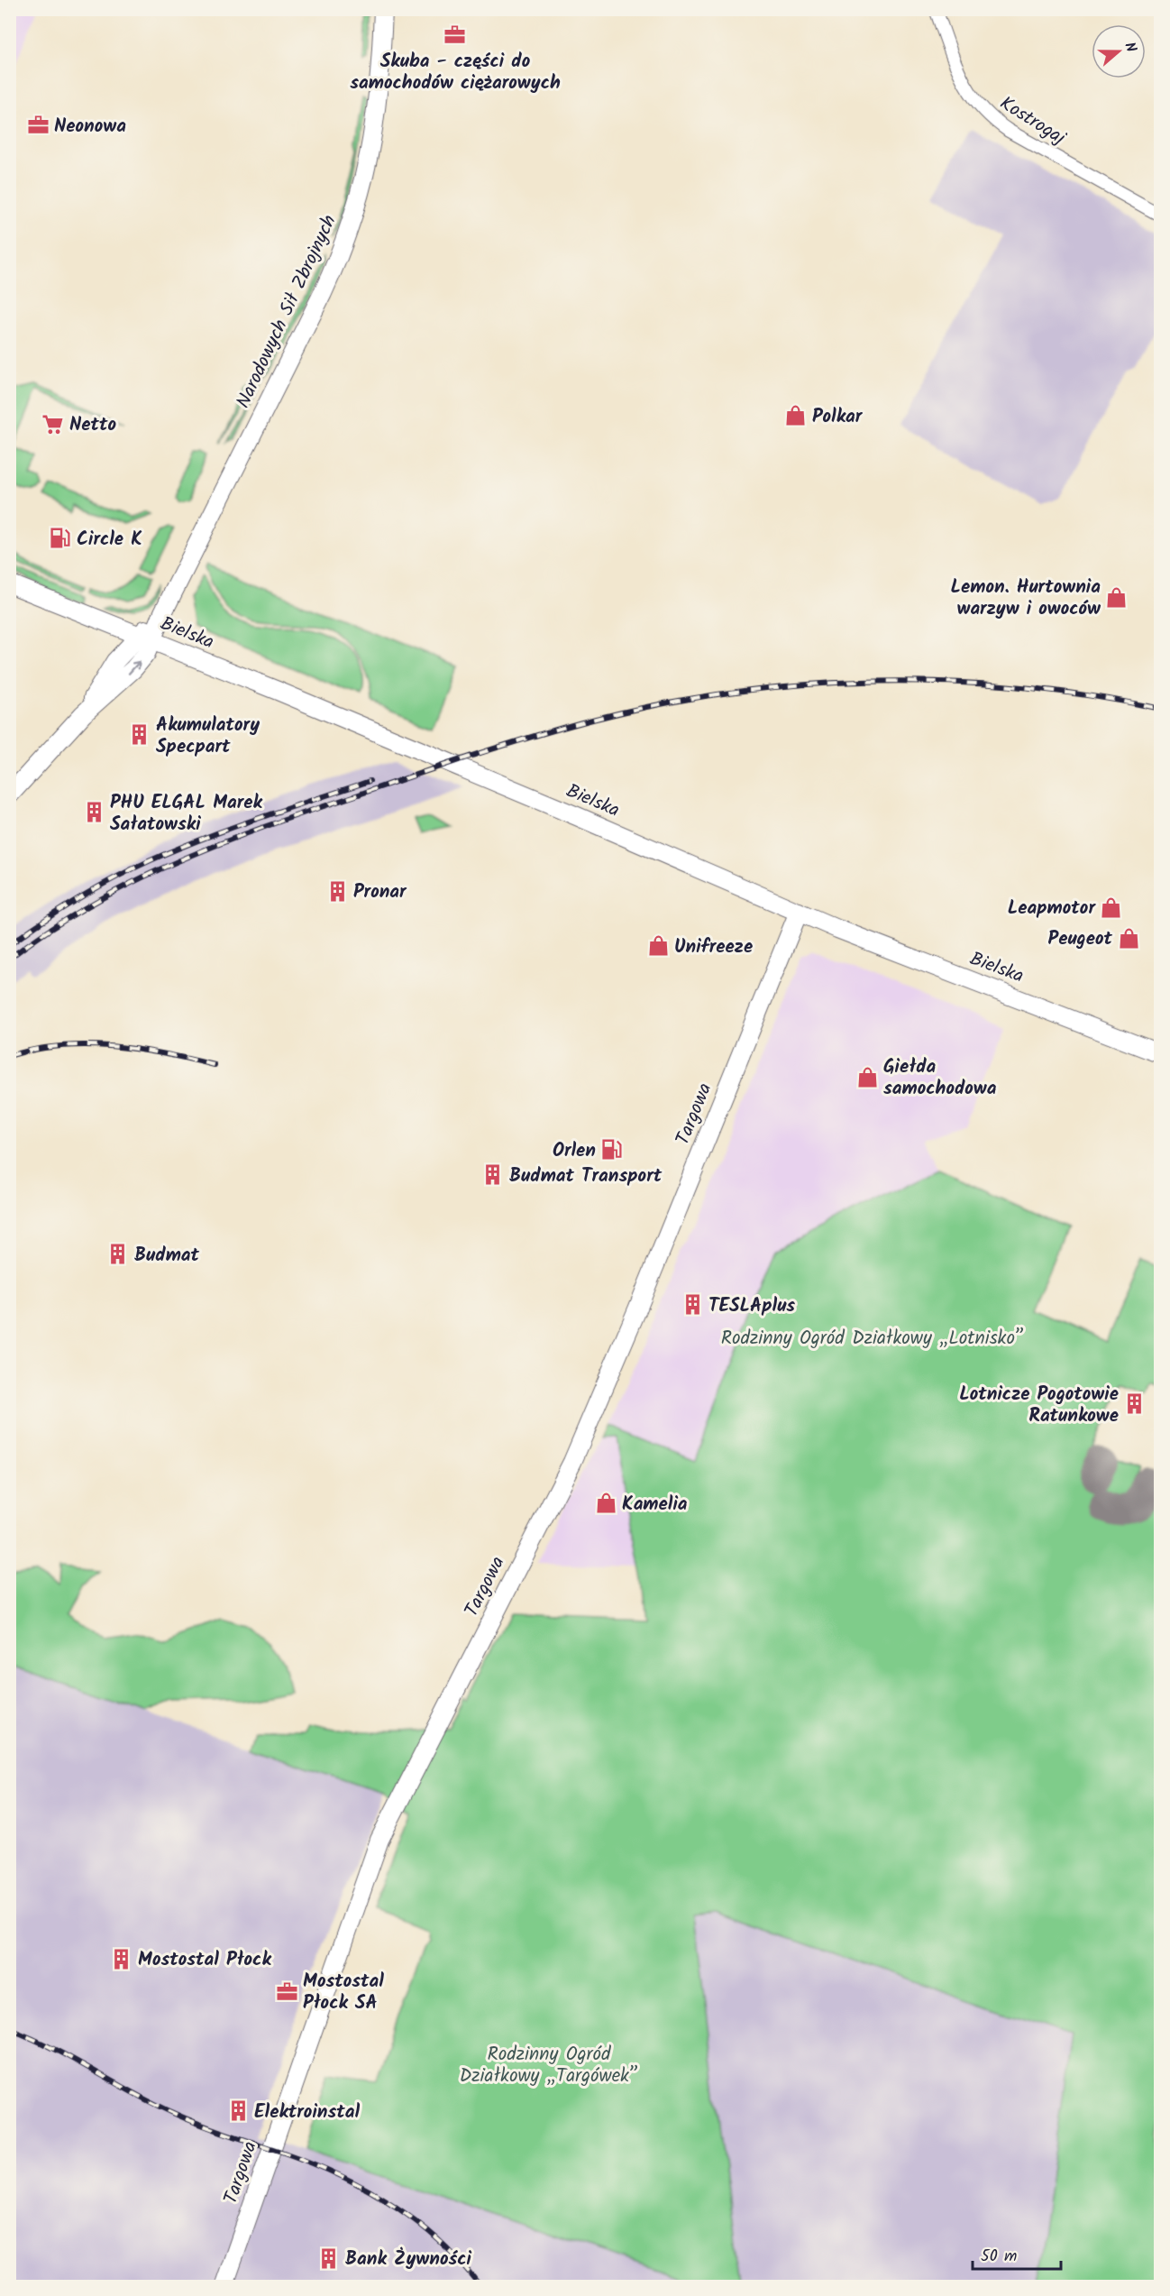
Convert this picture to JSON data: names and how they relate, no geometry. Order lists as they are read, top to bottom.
{
  "streets": {
    "street": [
      "Kostrogaj",
      "Narodowych Sił Zbrojnych",
      "Bielska",
      "Targowa"
    ]
  },
  "crossings": [
    ["Narodowych Sił Zbrojnych", "Bielska"],
    ["Bielska", "Targowa"]
  ],
  "parks": ["Rodzinny Ogród Działkowy „Lotnisko”", "Rodzinny Ogród Działkowy „Targówek”"],
  "places": {
    "office": ["Skuba - części do samochodów ciężarowych", "Neonowa", "Mostostal Płock SA"],
    "shop": [
      "Polkar",
      "Lemon. Hurtownia warzyw i owoców",
      "Leapmotor",
      "Peugeot",
      "Unifreeze",
      "Giełda samochodowa",
      "Kamelia"
    ],
    "supermarket": ["Netto"],
    "fuel station": ["Circle K", "Orlen"],
    "building": [
      "Akumulatory Specpart",
      "PHU ELGAL Marek Sałatowski",
      "Pronar",
      "Budmat Transport",
      "Budmat",
      "TESLAplus",
      "Lotnicze Pogotowie Ratunkowe",
      "Mostostal Płock",
      "Elektroinstal",
      "Bank Żywności"
    ]
  },
  "scale_bar": "50 m",
  "north": "right"
}
